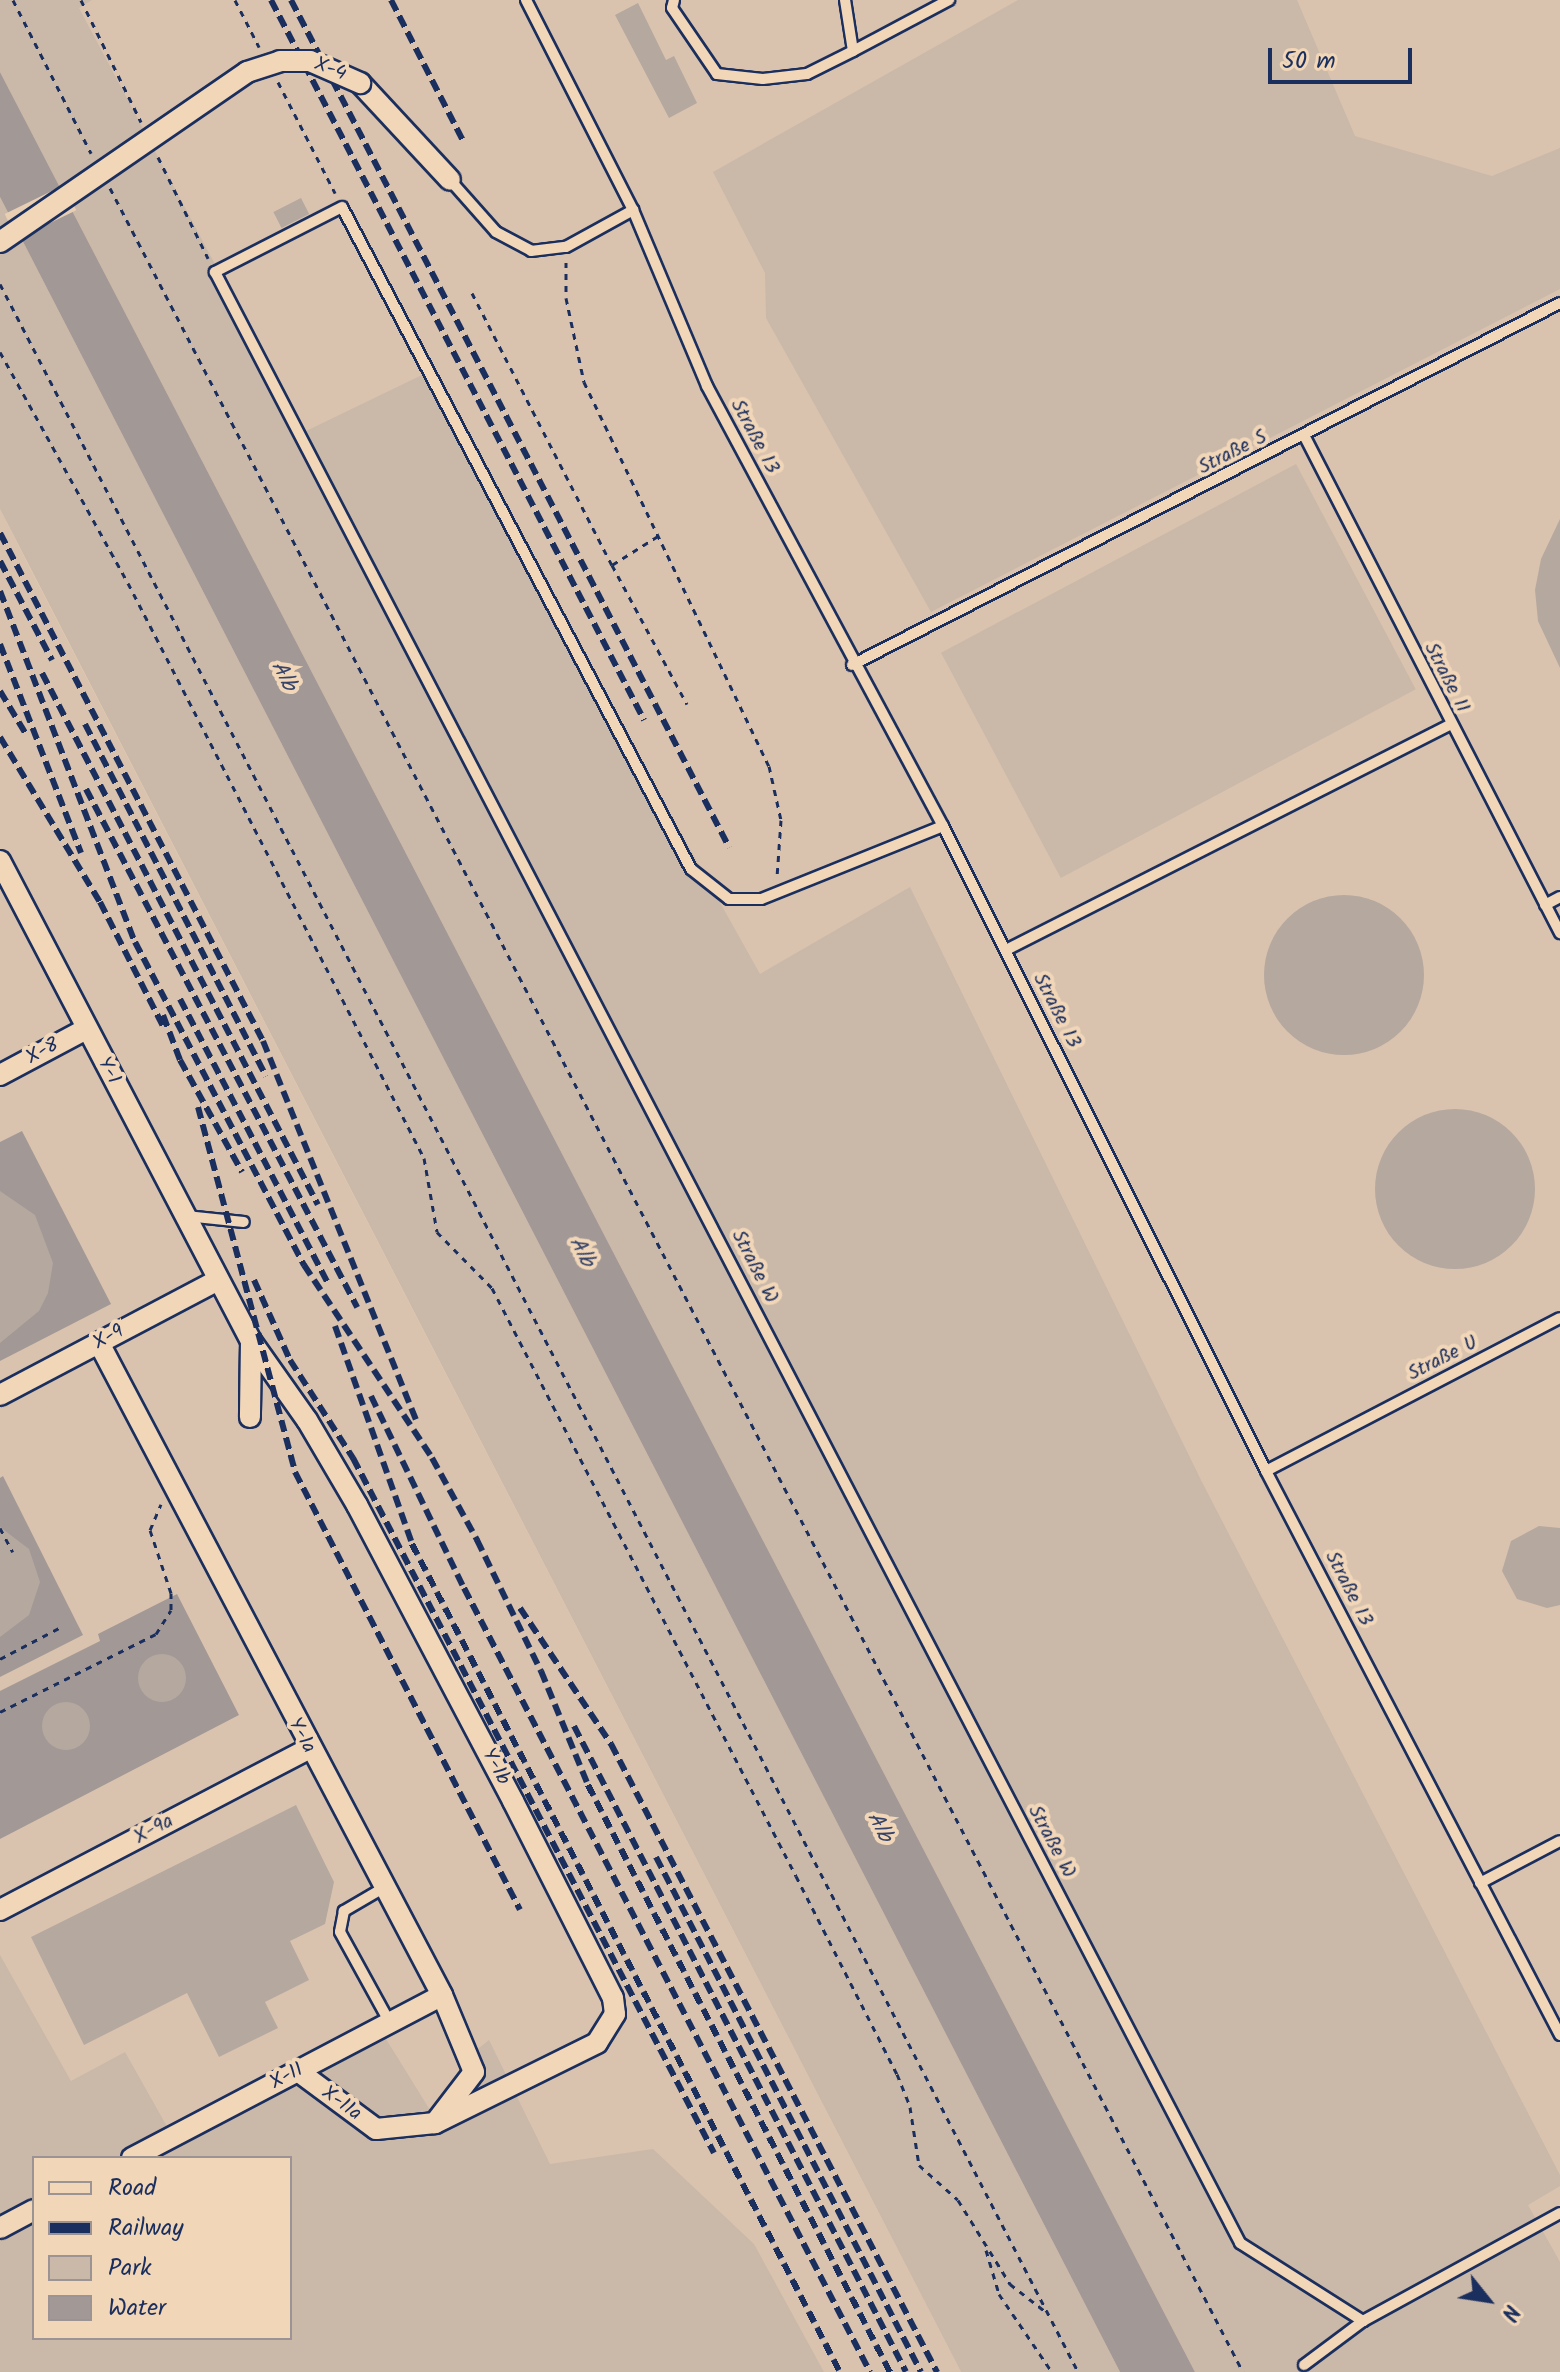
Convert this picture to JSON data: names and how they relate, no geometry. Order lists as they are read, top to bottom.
{
  "streets": {
    "street": [
      "X-4",
      "X-8",
      "Y-1",
      "X-9",
      "Y-1a",
      "Y-1b",
      "X-9a",
      "X-11",
      "X-11a"
    ],
    "lane": [
      "Straße 13",
      "Straße S",
      "Straße 11",
      "Straße W",
      "Straße U"
    ]
  },
  "crossings": [
    ["X-4", "Straße 13"],
    ["Straße 13", "Straße S"],
    ["Straße 13", "Straße U"],
    ["Straße S", "Straße 11"],
    ["X-8", "Y-1"],
    ["Y-1", "X-9"],
    ["Y-1", "Y-1b"],
    ["X-9", "Y-1a"],
    ["X-9", "Y-1b"],
    ["Y-1a", "Y-1b"],
    ["Y-1a", "X-9a"],
    ["Y-1a", "X-11"],
    ["Y-1a", "X-11a"],
    ["Y-1b", "X-11a"],
    ["X-11", "X-11a"]
  ],
  "water": ["Alb"],
  "legend": [
    "Road",
    "Railway",
    "Park",
    "Water"
  ],
  "scale_bar": "50 m",
  "north": "bottom right"
}
